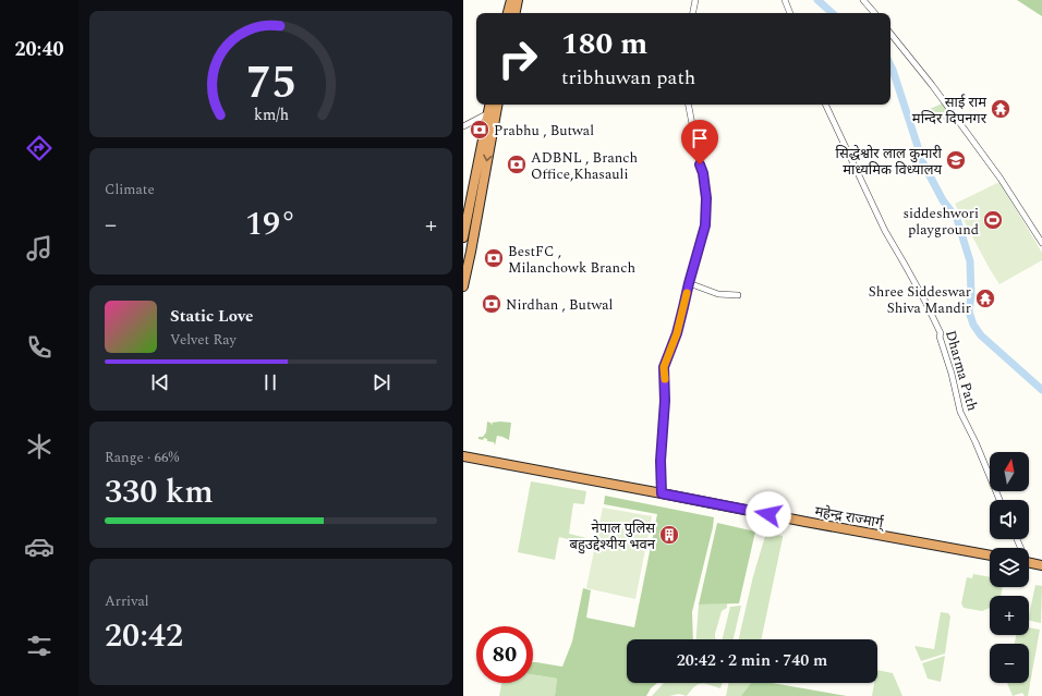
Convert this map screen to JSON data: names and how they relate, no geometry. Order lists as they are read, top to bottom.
{
  "streets": {
    "highway": ["महेन्द्र राज्मार्ग्"],
    "street": ["Dharma Path"]
  },
  "places": {
    "temple": ["साई राम मन्दिर दिपनगर", "Shree Siddeswar Shiva Mandir"],
    "bank": [
      "Prabhu , Butwal",
      "ADBNL , Branch Office,Khasauli",
      "BestFC , Milanchowk Branch",
      "Nirdhan , Butwal"
    ],
    "school or university": ["सिद्धेश्वोर लाल कुमारी माध्यमिक विध्यालय"],
    "sports": ["siddeshwori playground"],
    "building": ["नेपाल पुलिस बहुउद्देश्यीय भवन"]
  },
  "north": "top",
  "page": {
    "tabs": "20:40",
    "turn": ["180 m", "tribhuwan path"],
    "tile": [
      "Climate",
      ["Range · 66%", "330 km"],
      ["Arrival", "20:42"]
    ],
    "heat": ["−", "19°", "+"],
    "song": ["Static Love", "Velvet Ray"],
    "map_buttons": ["+", "−"],
    "limit": "80",
    "trip": "20:42 · 2 min · 740 m",
    "gauge": ["75", "km/h"]
  }
}
